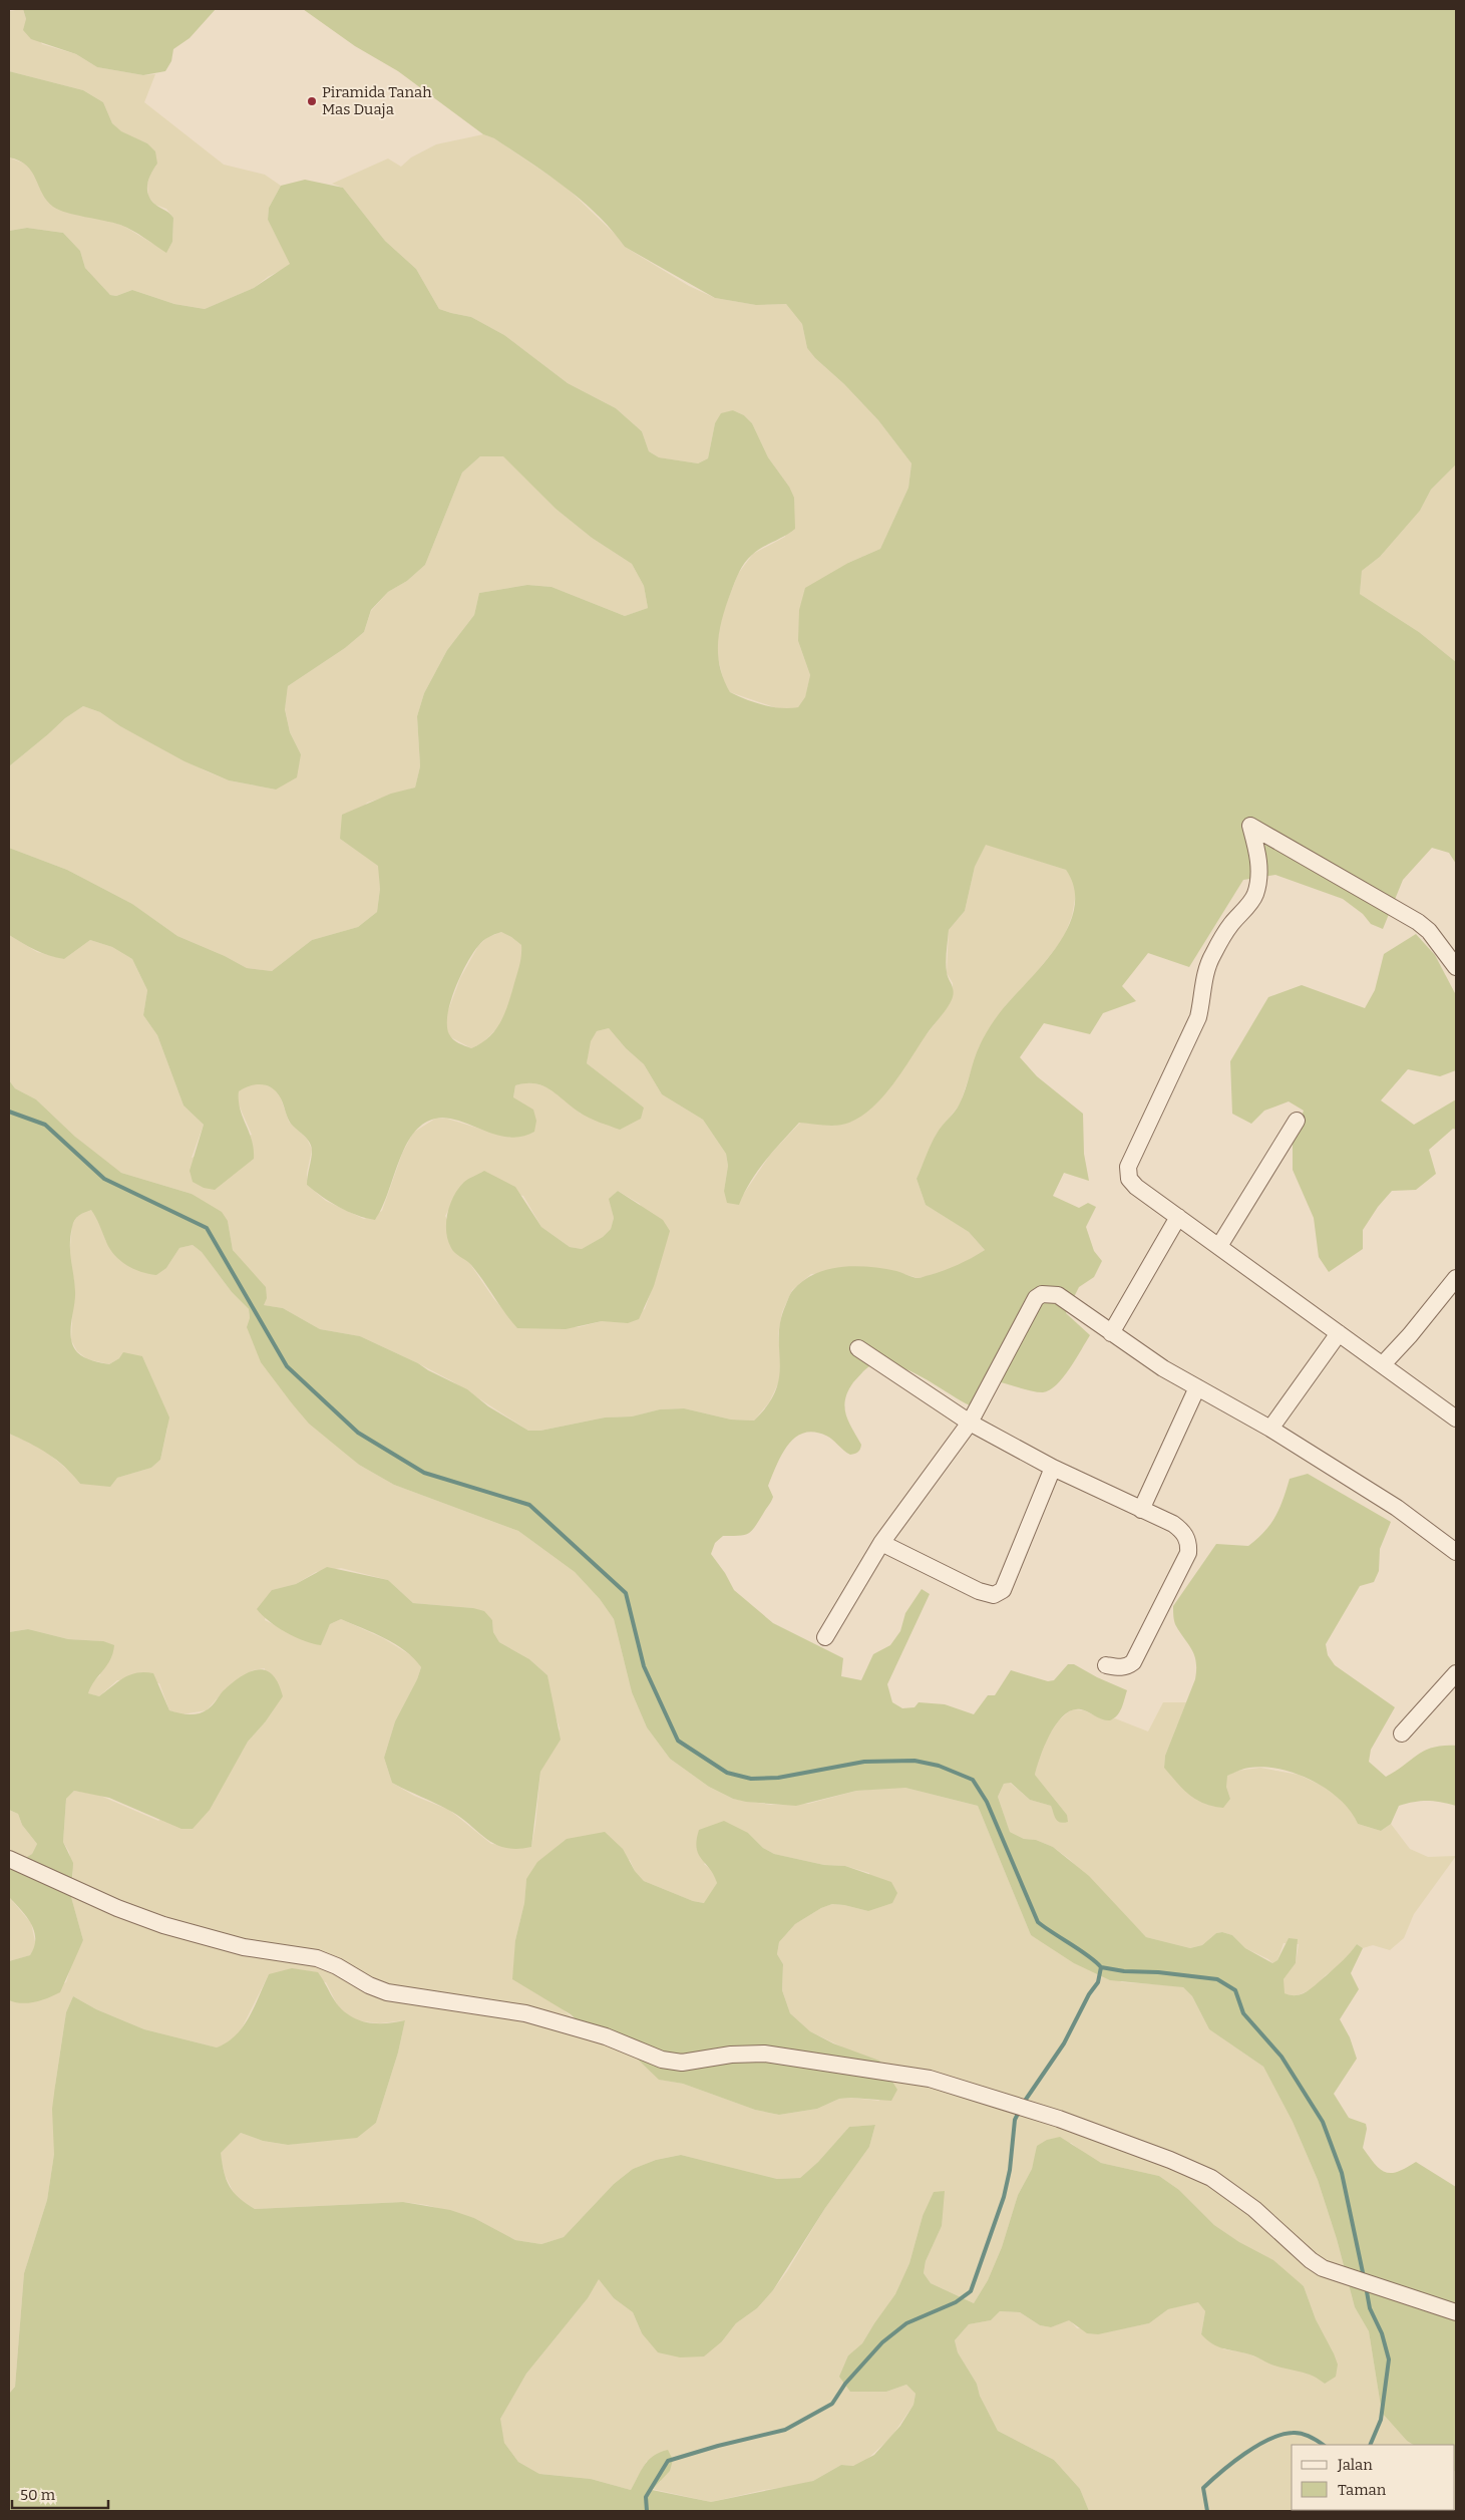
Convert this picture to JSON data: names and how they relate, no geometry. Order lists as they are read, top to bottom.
{
  "places": ["Piramida Tanah Mas Duaja"],
  "legend": ["Jalan", "Taman"],
  "scale_bar": "50 m"
}
